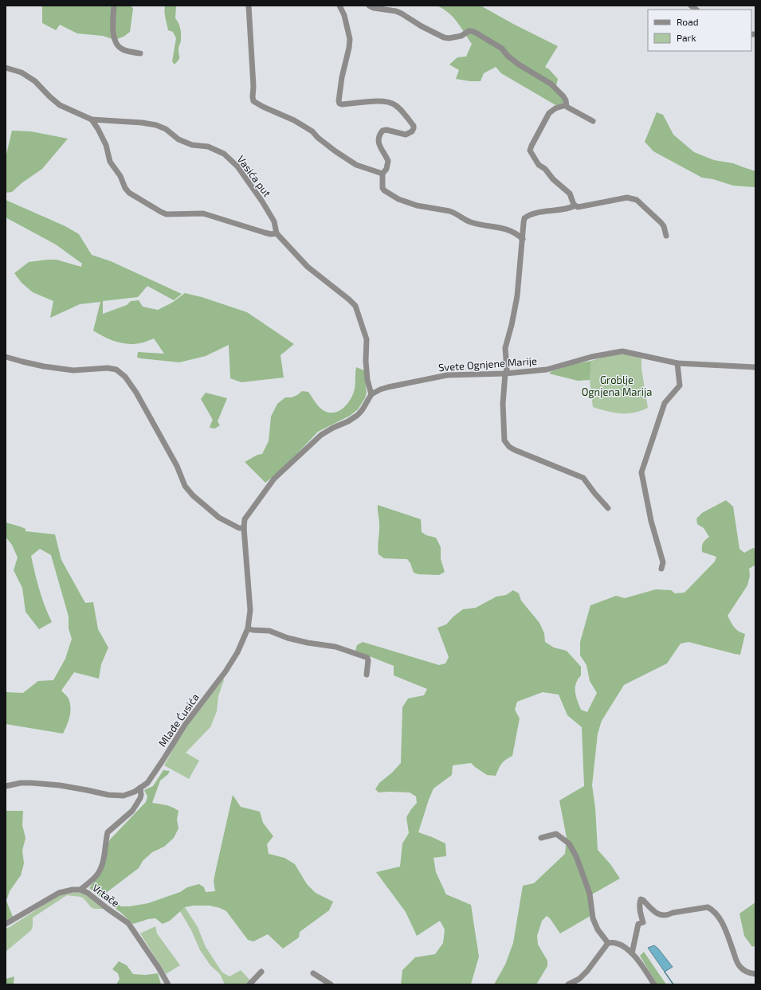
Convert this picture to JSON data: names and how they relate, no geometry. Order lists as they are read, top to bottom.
{
  "streets": {
    "street": [
      "Vasića put",
      "Svete Ognjene Marije",
      "Mlađe Ćusića",
      "Vrtače"
    ]
  },
  "crossings": [
    ["Vasića put", "Svete Ognjene Marije"]
  ],
  "parks": ["Groblje Ognjena Marija"],
  "legend": ["Road", "Park"]
}
